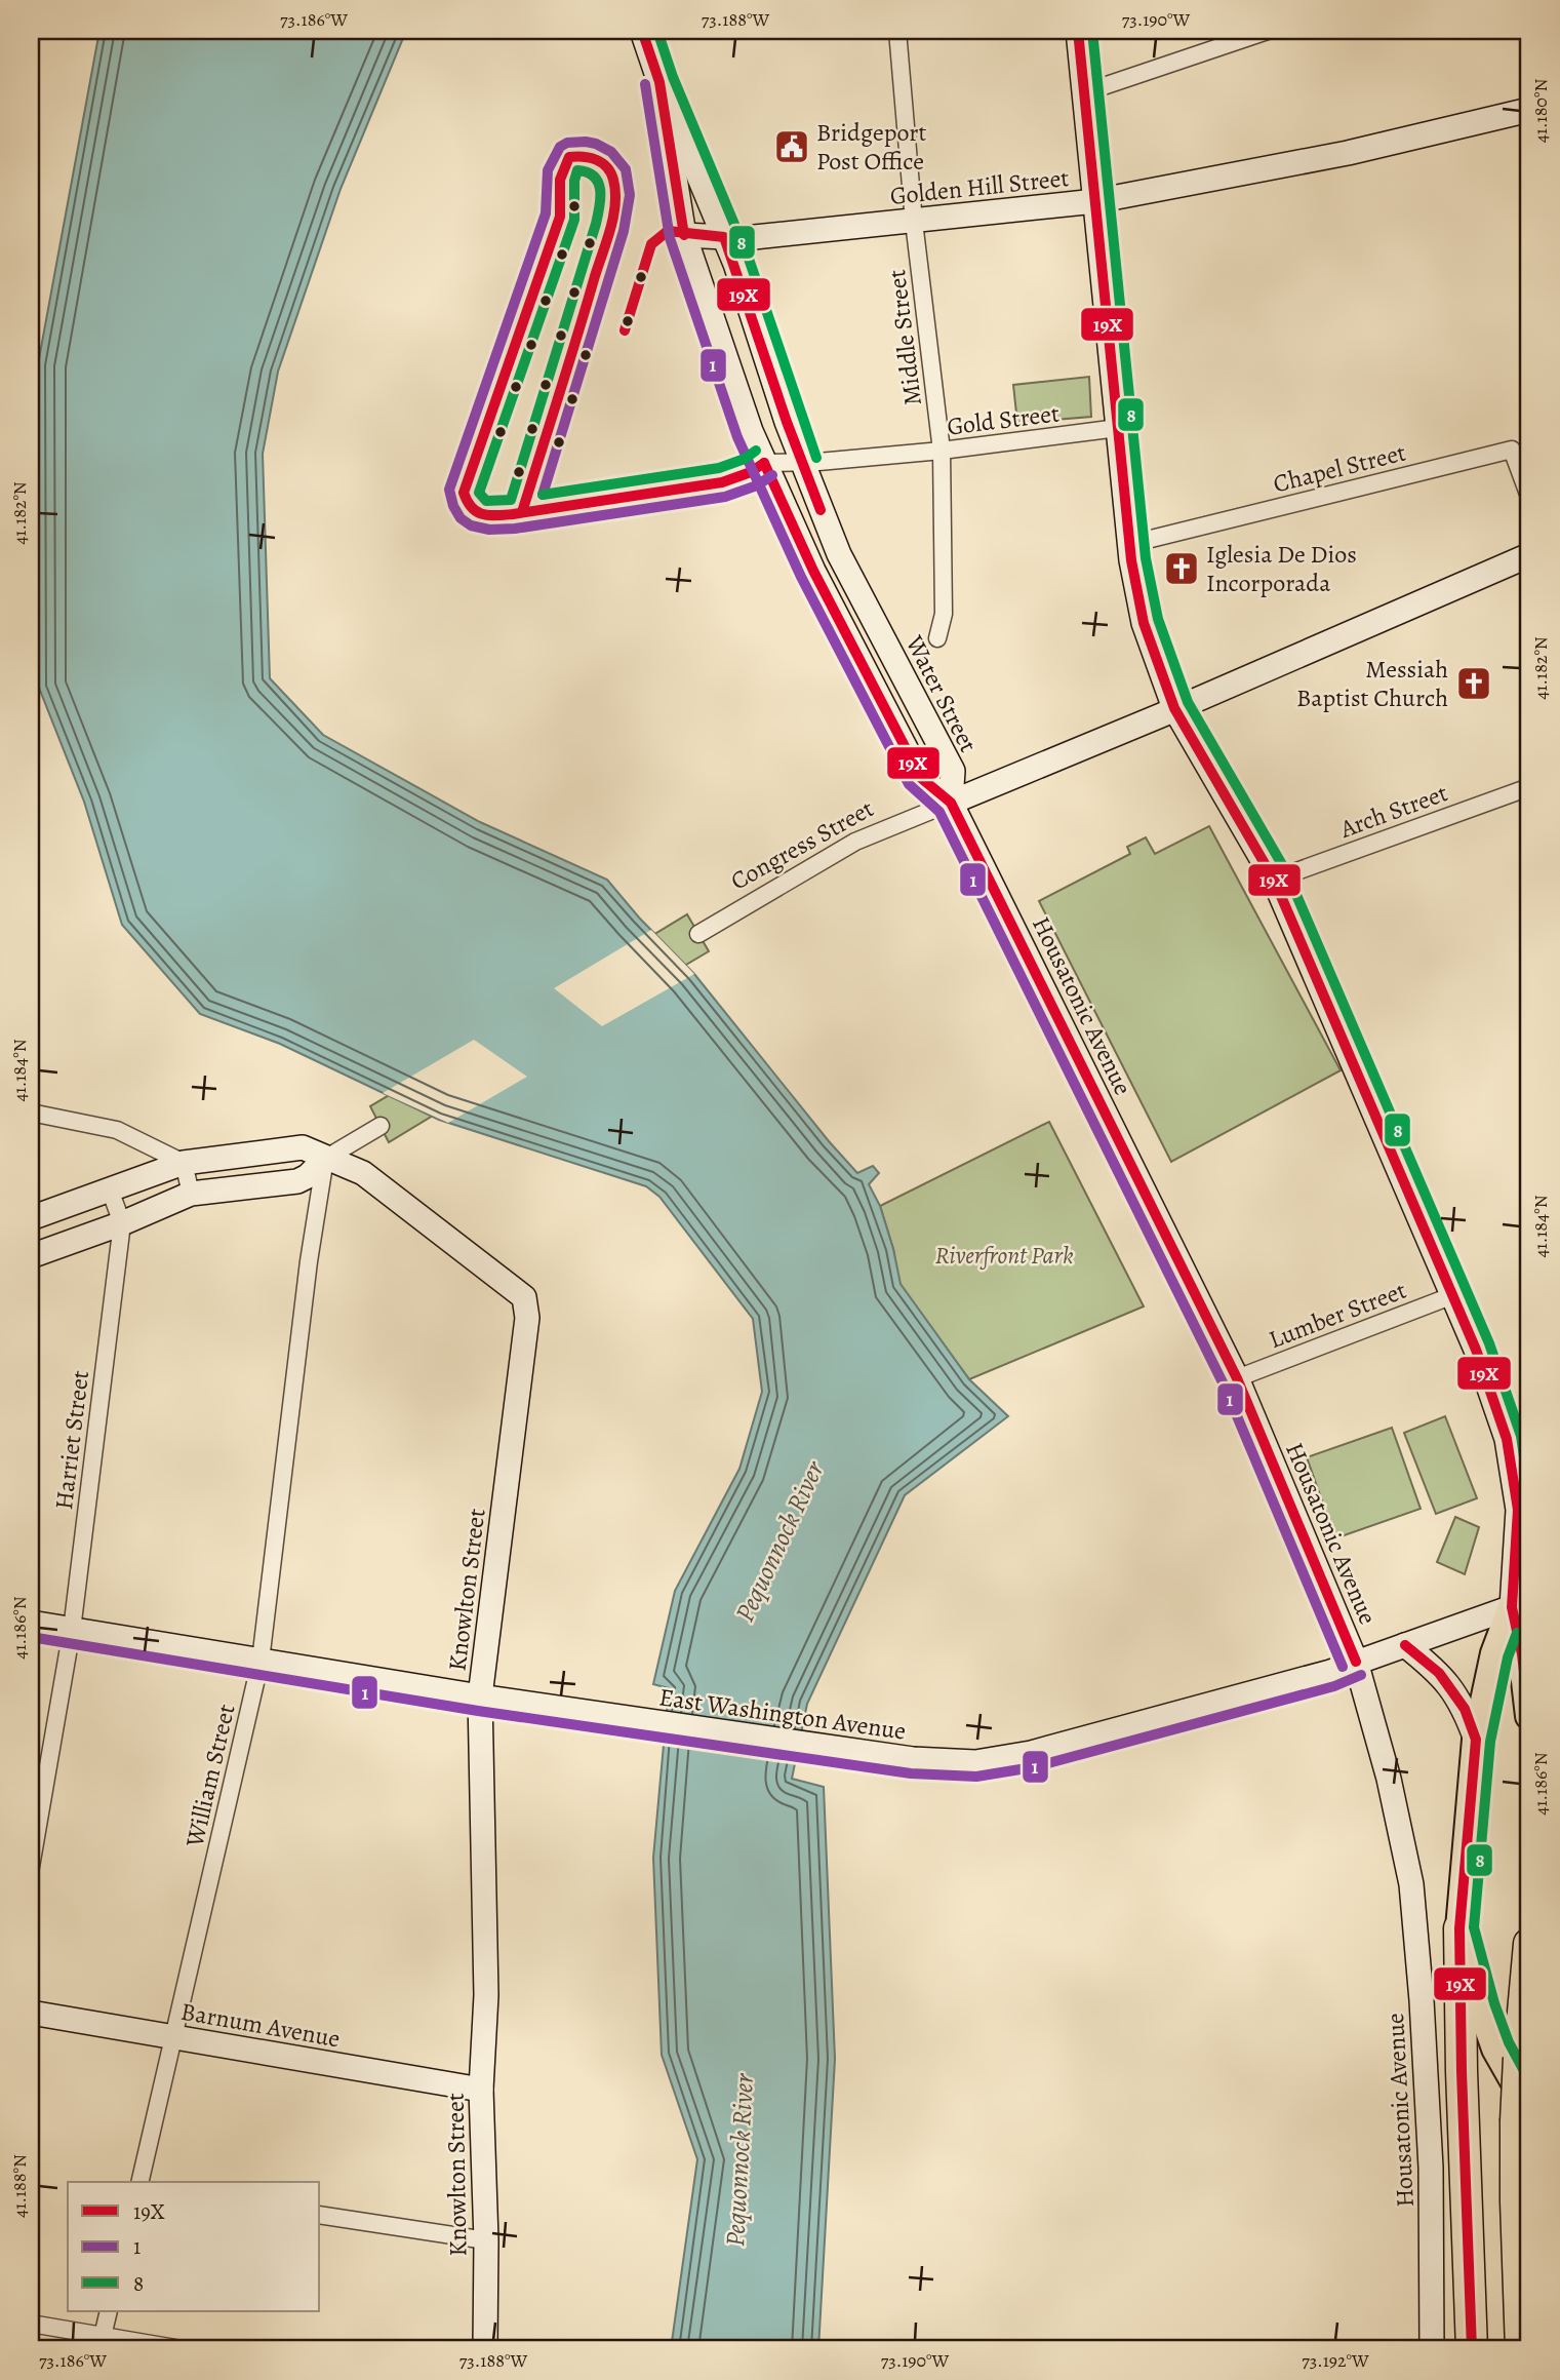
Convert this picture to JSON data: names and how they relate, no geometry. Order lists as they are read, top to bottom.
{
  "streets": {
    "main road": [
      "Golden Hill Street",
      "Water Street",
      "Congress Street",
      "Housatonic Avenue",
      "Knowlton Street",
      "East Washington Avenue",
      "Barnum Avenue"
    ],
    "street": [
      "Middle Street",
      "Gold Street",
      "Chapel Street",
      "Arch Street",
      "Lumber Street",
      "Harriet Street",
      "William Street"
    ]
  },
  "crossings": [
    ["Golden Hill Street", "Middle Street"],
    ["Golden Hill Street", "Water Street"],
    ["Middle Street", "Gold Street"],
    ["Gold Street", "Water Street"],
    ["Water Street", "Congress Street"],
    ["Water Street", "Housatonic Avenue"],
    ["Congress Street", "Housatonic Avenue"],
    ["Housatonic Avenue", "Lumber Street"],
    ["Housatonic Avenue", "East Washington Avenue"],
    ["Harriet Street", "East Washington Avenue"],
    ["Knowlton Street", "East Washington Avenue"],
    ["Knowlton Street", "William Street"],
    ["Knowlton Street", "Barnum Avenue"],
    ["East Washington Avenue", "William Street"],
    ["William Street", "Barnum Avenue"]
  ],
  "water": ["Pequonnock River"],
  "parks": ["Riverfront Park"],
  "places": {
    "public building": ["Bridgeport Post Office"],
    "church": ["Iglesia De Dios Incorporada", "Messiah Baptist Church"]
  },
  "lines": ["transit line 19X", "transit line 8", "transit line 1"],
  "legend": ["19X", "1", "8"],
  "coordinates": [
    "73.186°W",
    "73.188°W",
    "73.190°W",
    "41.180°N",
    "41.182°N",
    "41.184°N",
    "41.186°N",
    "41.188°N",
    "73.192°W"
  ]
}
